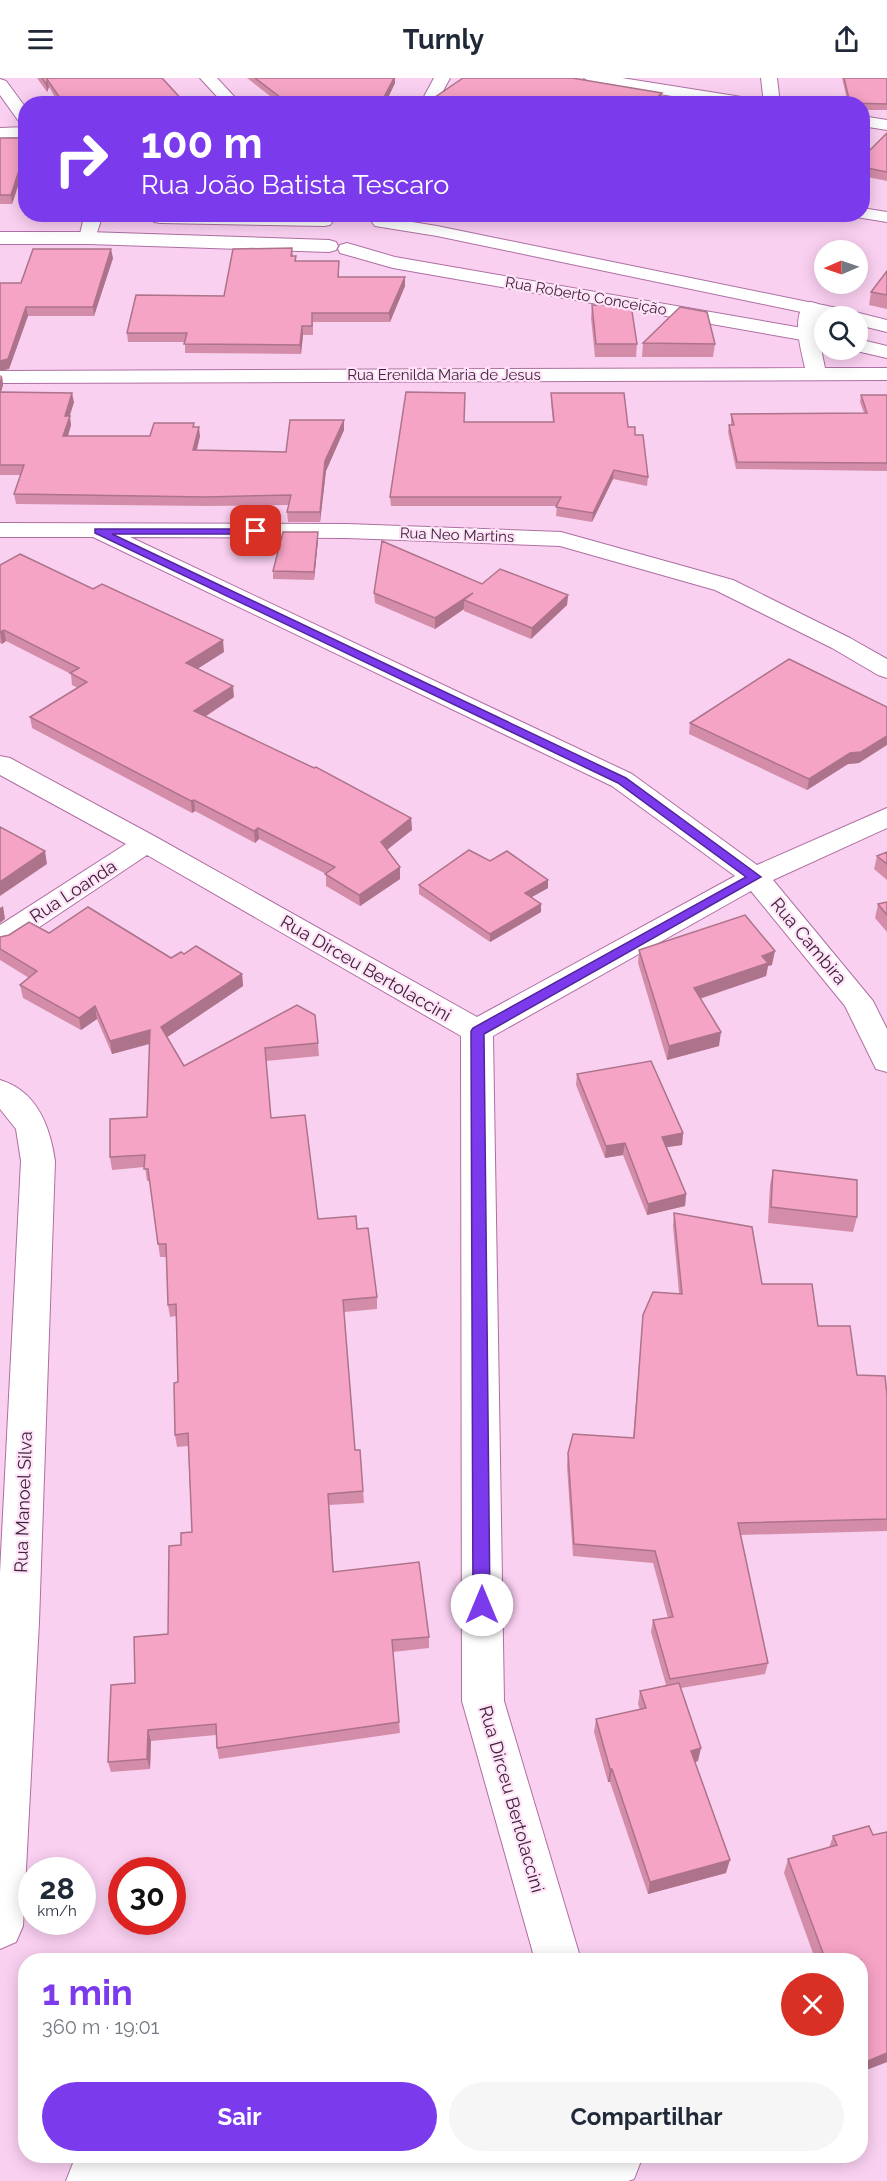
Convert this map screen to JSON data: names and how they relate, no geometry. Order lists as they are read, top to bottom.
{
  "streets": {
    "street": [
      "Rua Roberto Conceição",
      "Rua Erenilda Maria de Jesus",
      "Rua Neo Martins",
      "Rua Loanda",
      "Rua Cambira",
      "Rua Dirceu Bertolaccini",
      "Rua Manoel Silva"
    ]
  },
  "crossings": [
    ["Rua Neo Martins", "Rua Cambira"],
    ["Rua Loanda", "Rua Dirceu Bertolaccini"]
  ],
  "north": "left",
  "page": {
    "header": "Turnly",
    "turn": ["100 m", "Rua João Batista Tescaro"],
    "speed": "28 km/h",
    "limit": "30",
    "heading": ["1 min", "360 m · 19:01"],
    "buttons": ["Sair", "Compartilhar"]
  }
}
